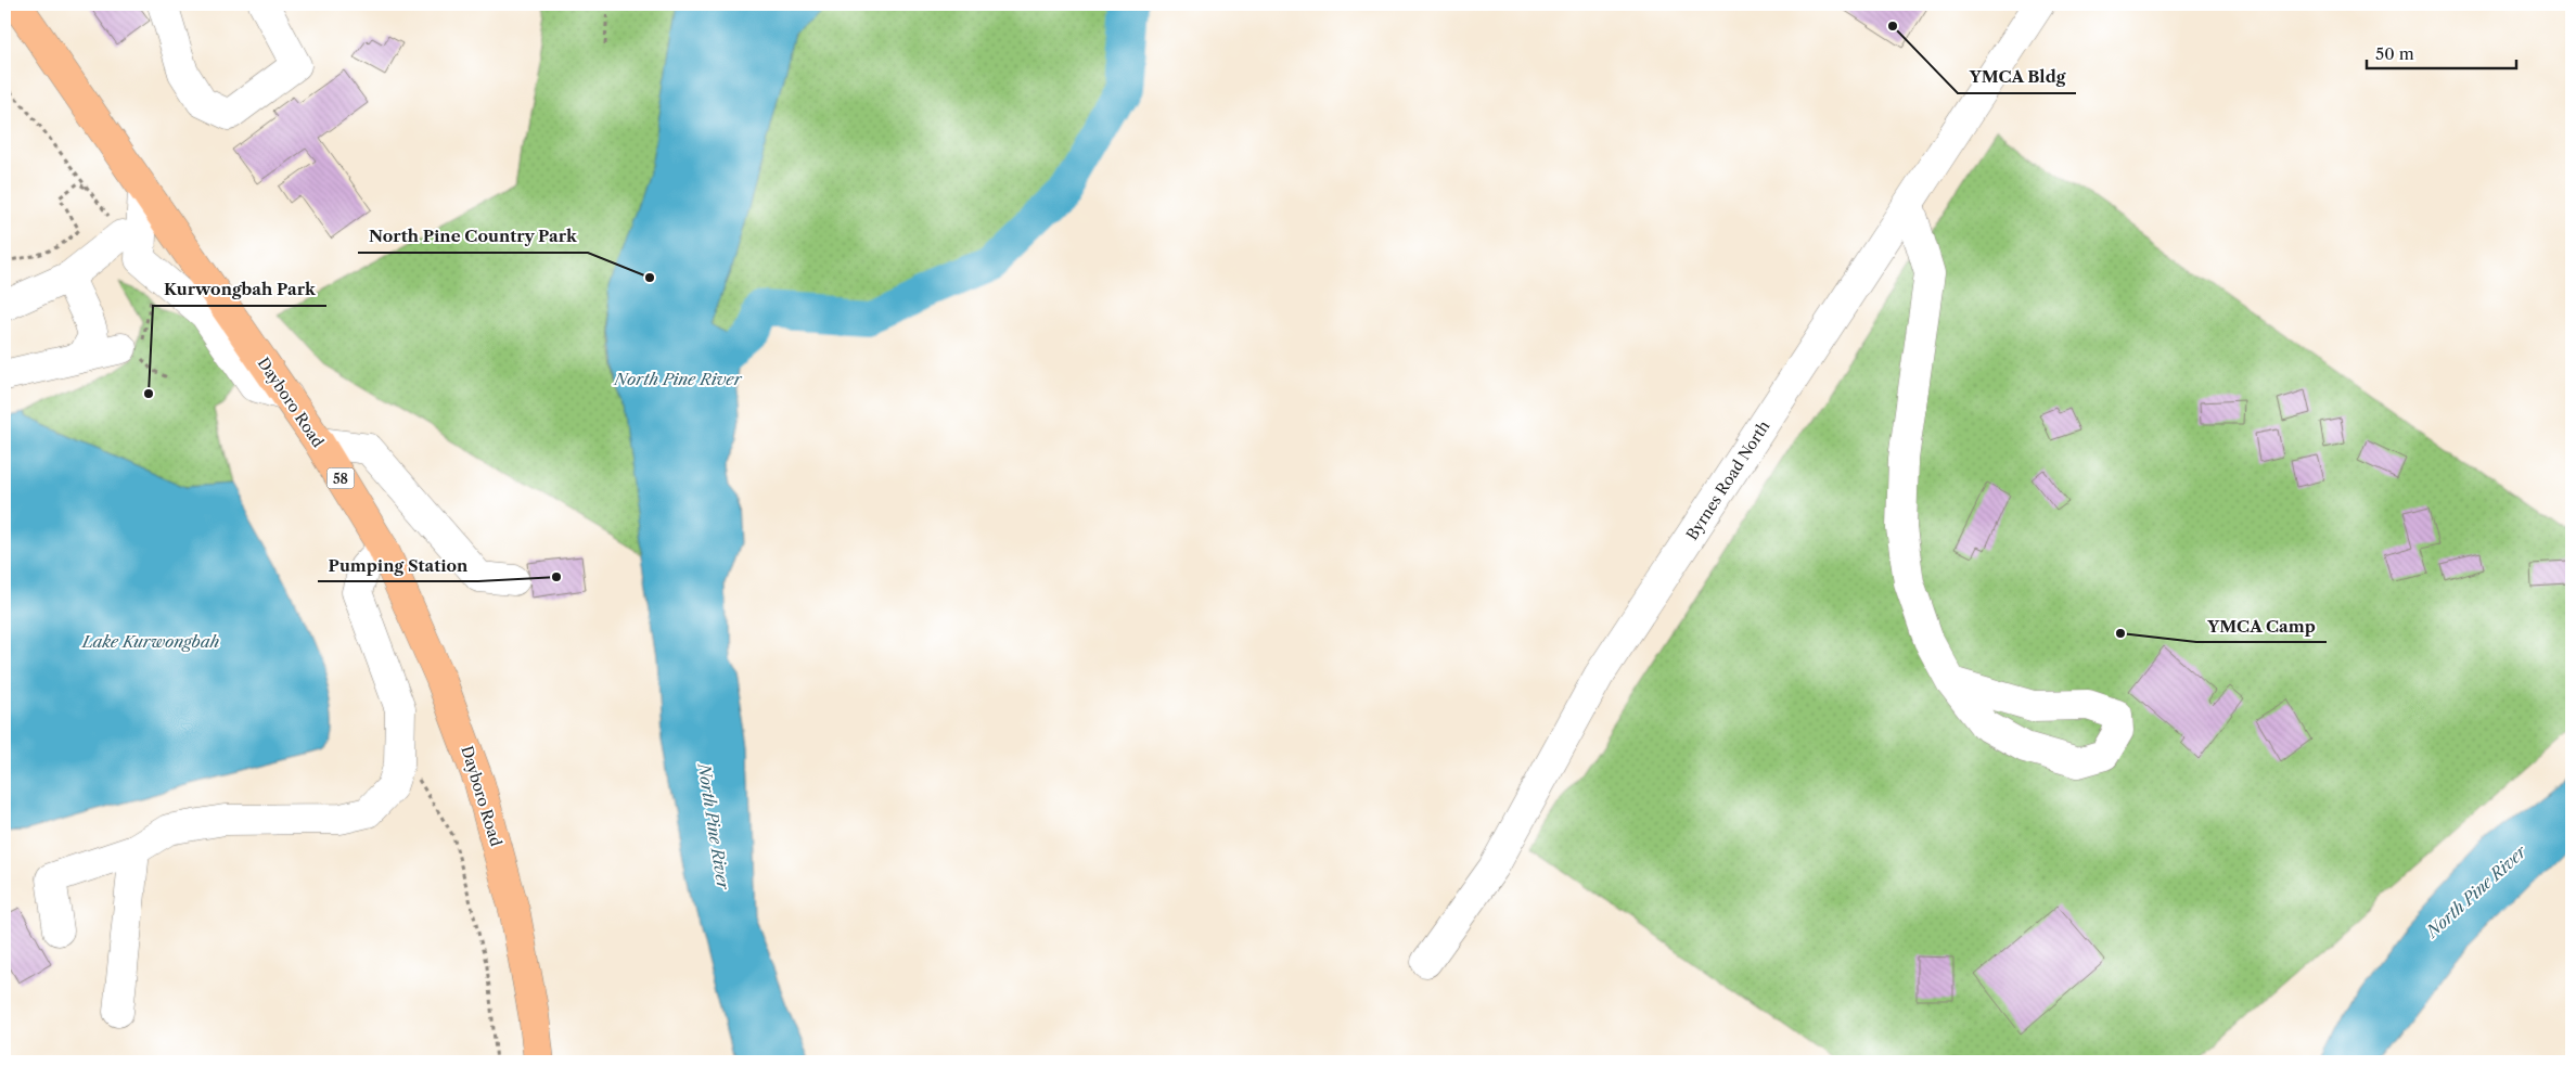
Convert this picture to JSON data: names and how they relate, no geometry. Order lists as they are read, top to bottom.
{
  "streets": {
    "main road": ["Dayboro Road", "58"],
    "street": ["Byrnes Road North"]
  },
  "water": ["North Pine River", "Lake Kurwongbah"],
  "places": [
    "YMCA Bldg",
    "North Pine Country Park",
    "Kurwongbah Park",
    "Pumping Station",
    "YMCA Camp"
  ],
  "scale_bar": "50 m"
}
